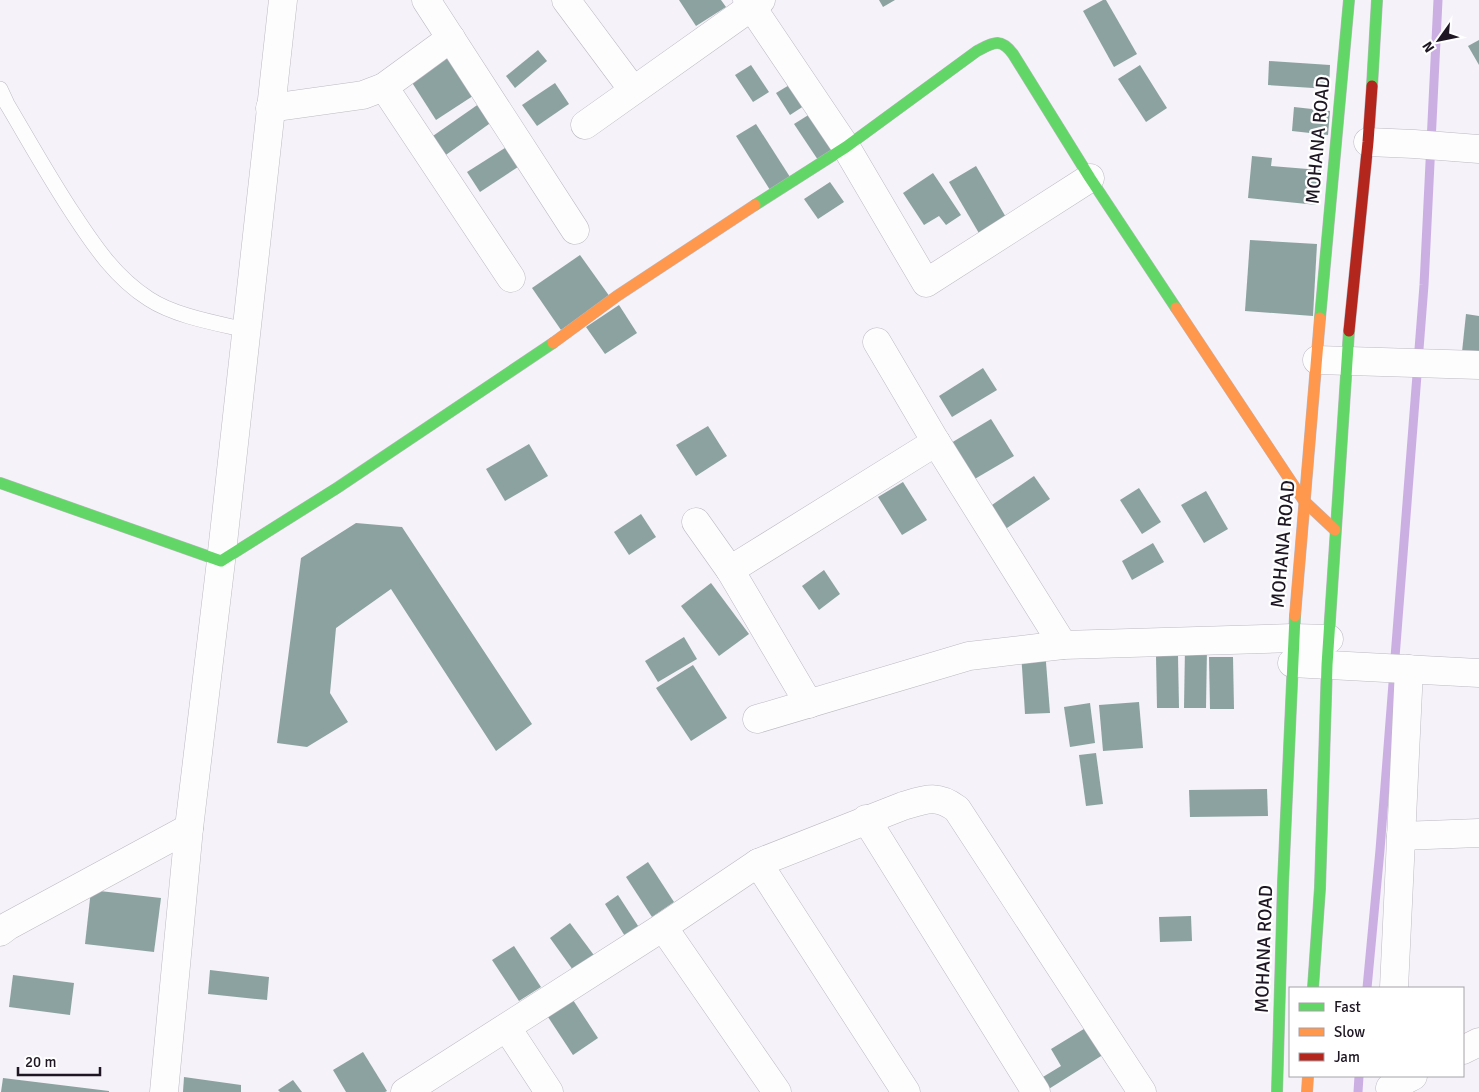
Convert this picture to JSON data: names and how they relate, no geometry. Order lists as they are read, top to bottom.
{
  "streets": {
    "street": ["MOHANA ROAD"]
  },
  "legend": ["Fast", "Slow", "Jam"],
  "scale_bar": "20 m",
  "north": "bottom left"
}
